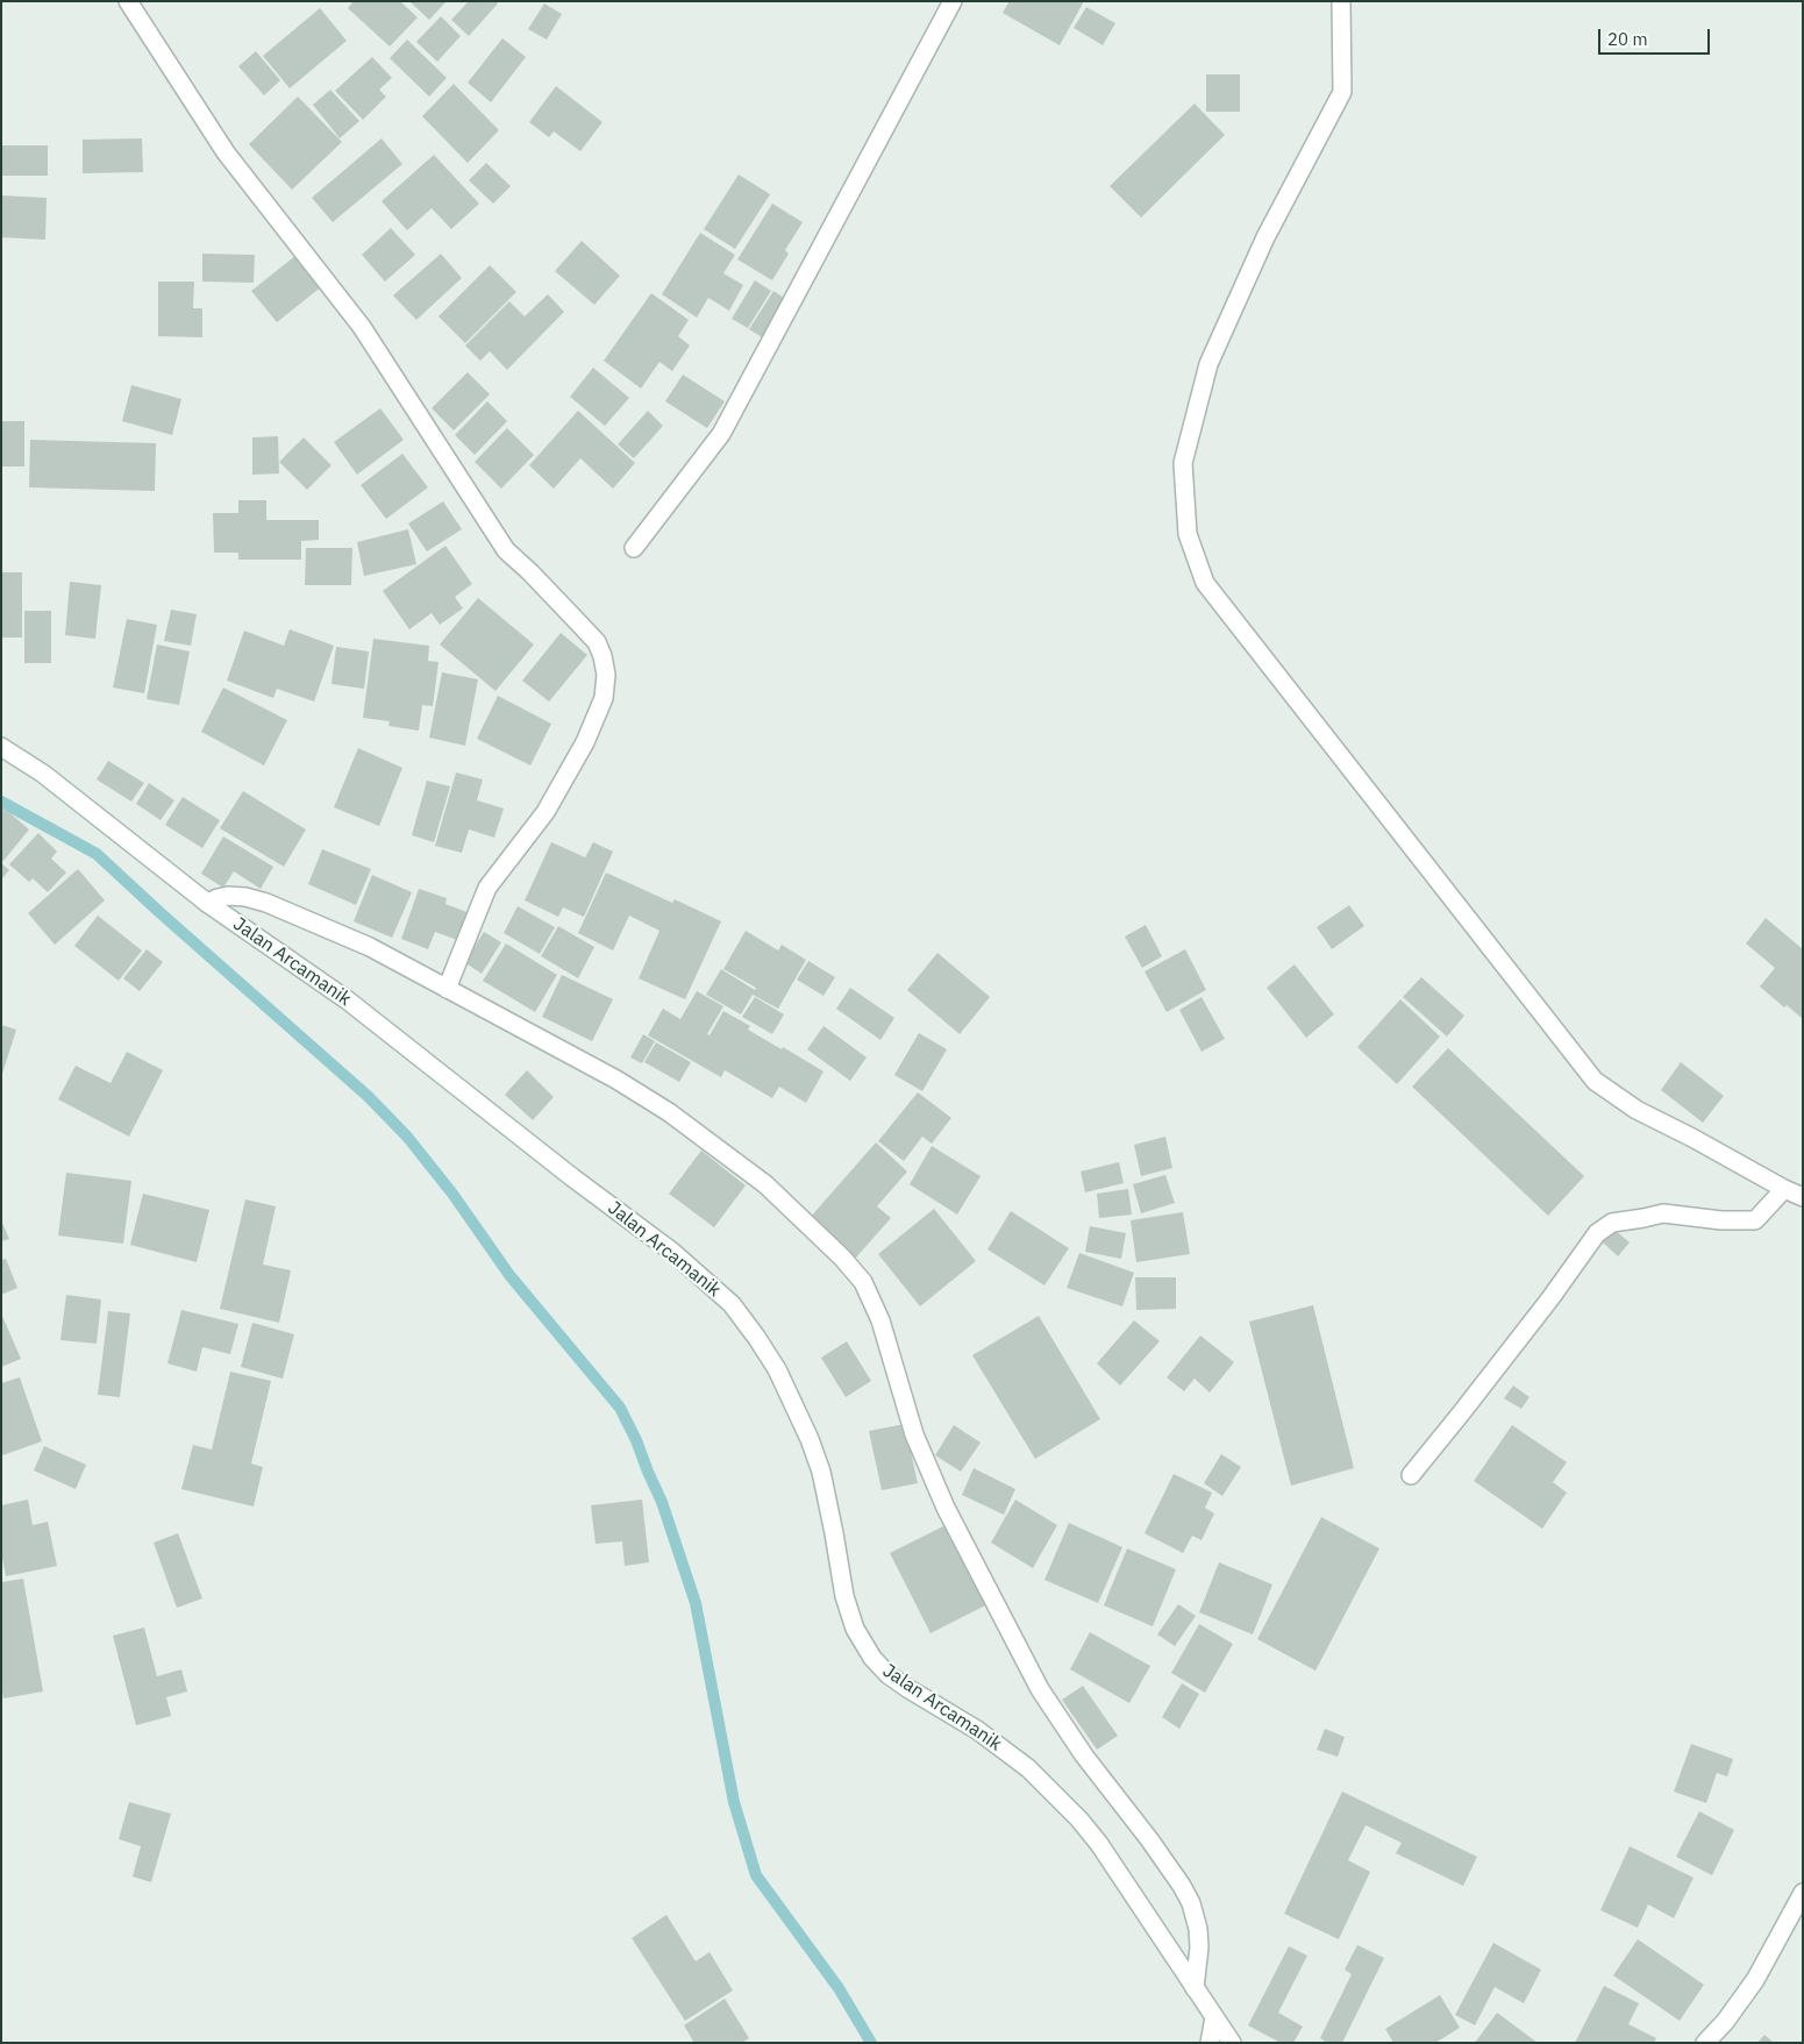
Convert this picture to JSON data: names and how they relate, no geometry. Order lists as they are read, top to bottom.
{
  "streets": {
    "street": ["Jalan Arcamanik"]
  },
  "scale_bar": "20 m"
}
